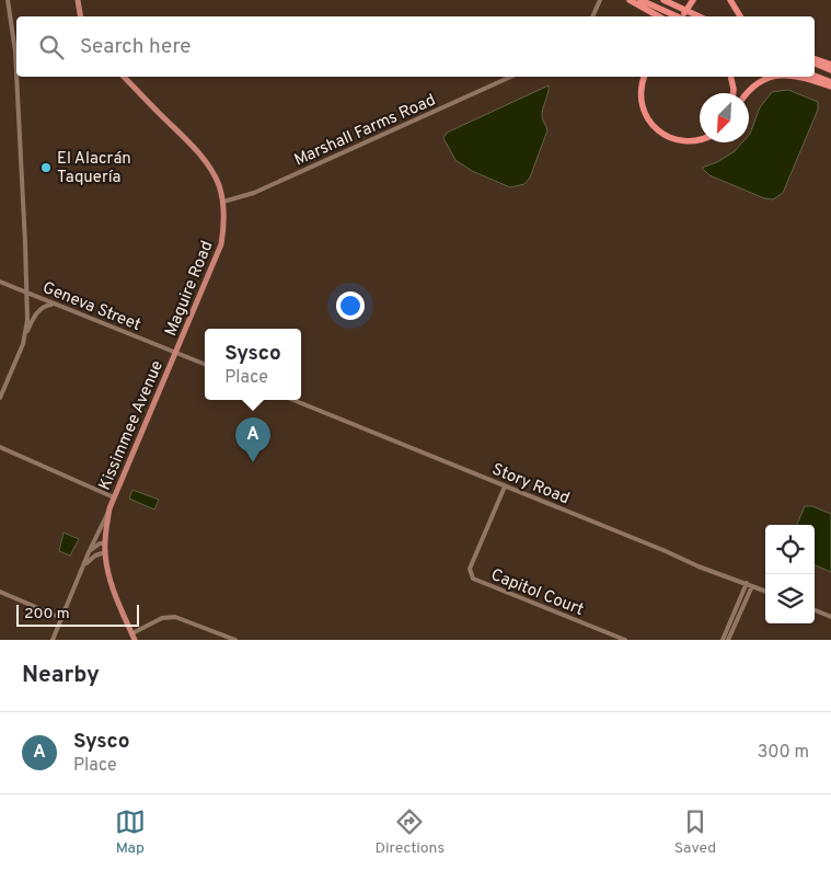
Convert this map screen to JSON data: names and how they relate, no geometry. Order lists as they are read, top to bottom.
{
  "streets": {
    "main road": ["Maguire Road", "Kissimmee Avenue"],
    "street": [
      "Marshall Farms Road",
      "Geneva Street",
      "Story Road",
      "Capitol Court"
    ]
  },
  "crossings": [
    ["Marshall Farms Road", "Maguire Road"],
    ["Maguire Road", "Geneva Street"],
    ["Maguire Road", "Kissimmee Avenue"],
    ["Geneva Street", "Kissimmee Avenue"],
    ["Story Road", "Capitol Court"]
  ],
  "places": ["El Alacrán Taquería"],
  "scale_bar": "200 m",
  "north": "bottom left",
  "page": {
    "search": "Search here",
    "popup": ["Sysco", "Place"],
    "pins": "A",
    "scale": "200 m",
    "heading": "Nearby",
    "list": [
      {
        "mark": "A",
        "name": "Sysco",
        "note": "Place",
        "value": "300 m"
      }
    ],
    "nav": ["Map", "Directions", "Saved"]
  }
}
